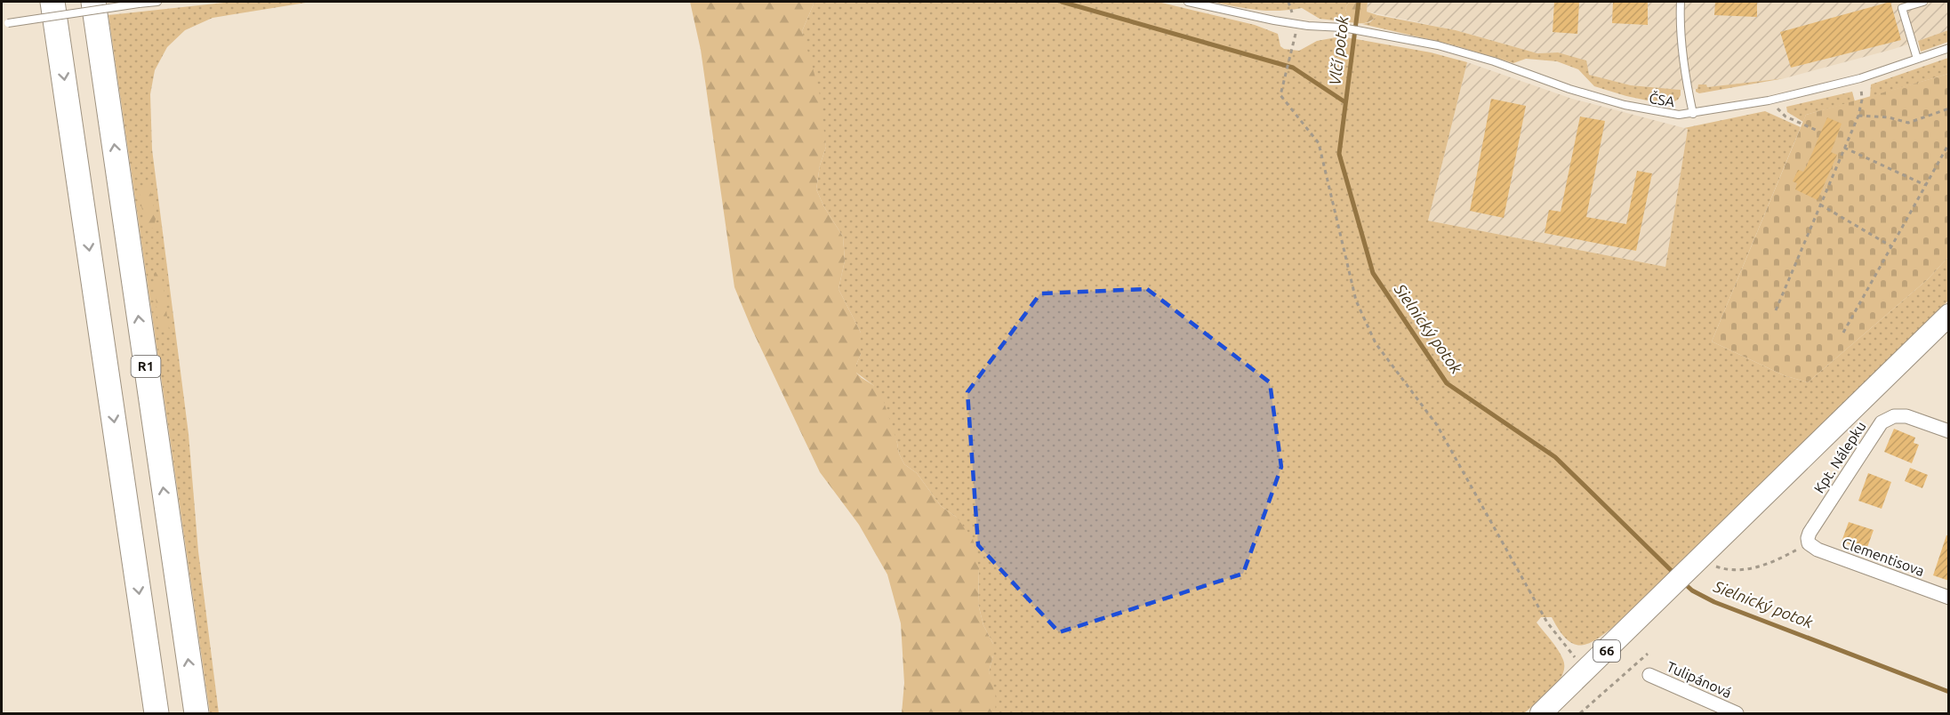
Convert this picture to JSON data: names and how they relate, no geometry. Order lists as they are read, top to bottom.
{
  "streets": {
    "highway": ["R1"],
    "main road": ["66"],
    "street": ["Kpt. Nálepku", "Clementisova", "Tulipánová"],
    "lane": ["ČSA"]
  },
  "crossings": [
    ["Kpt. Nálepku", "Clementisova"]
  ],
  "water": ["Vlčí potok", "Sielnický potok"]
}
